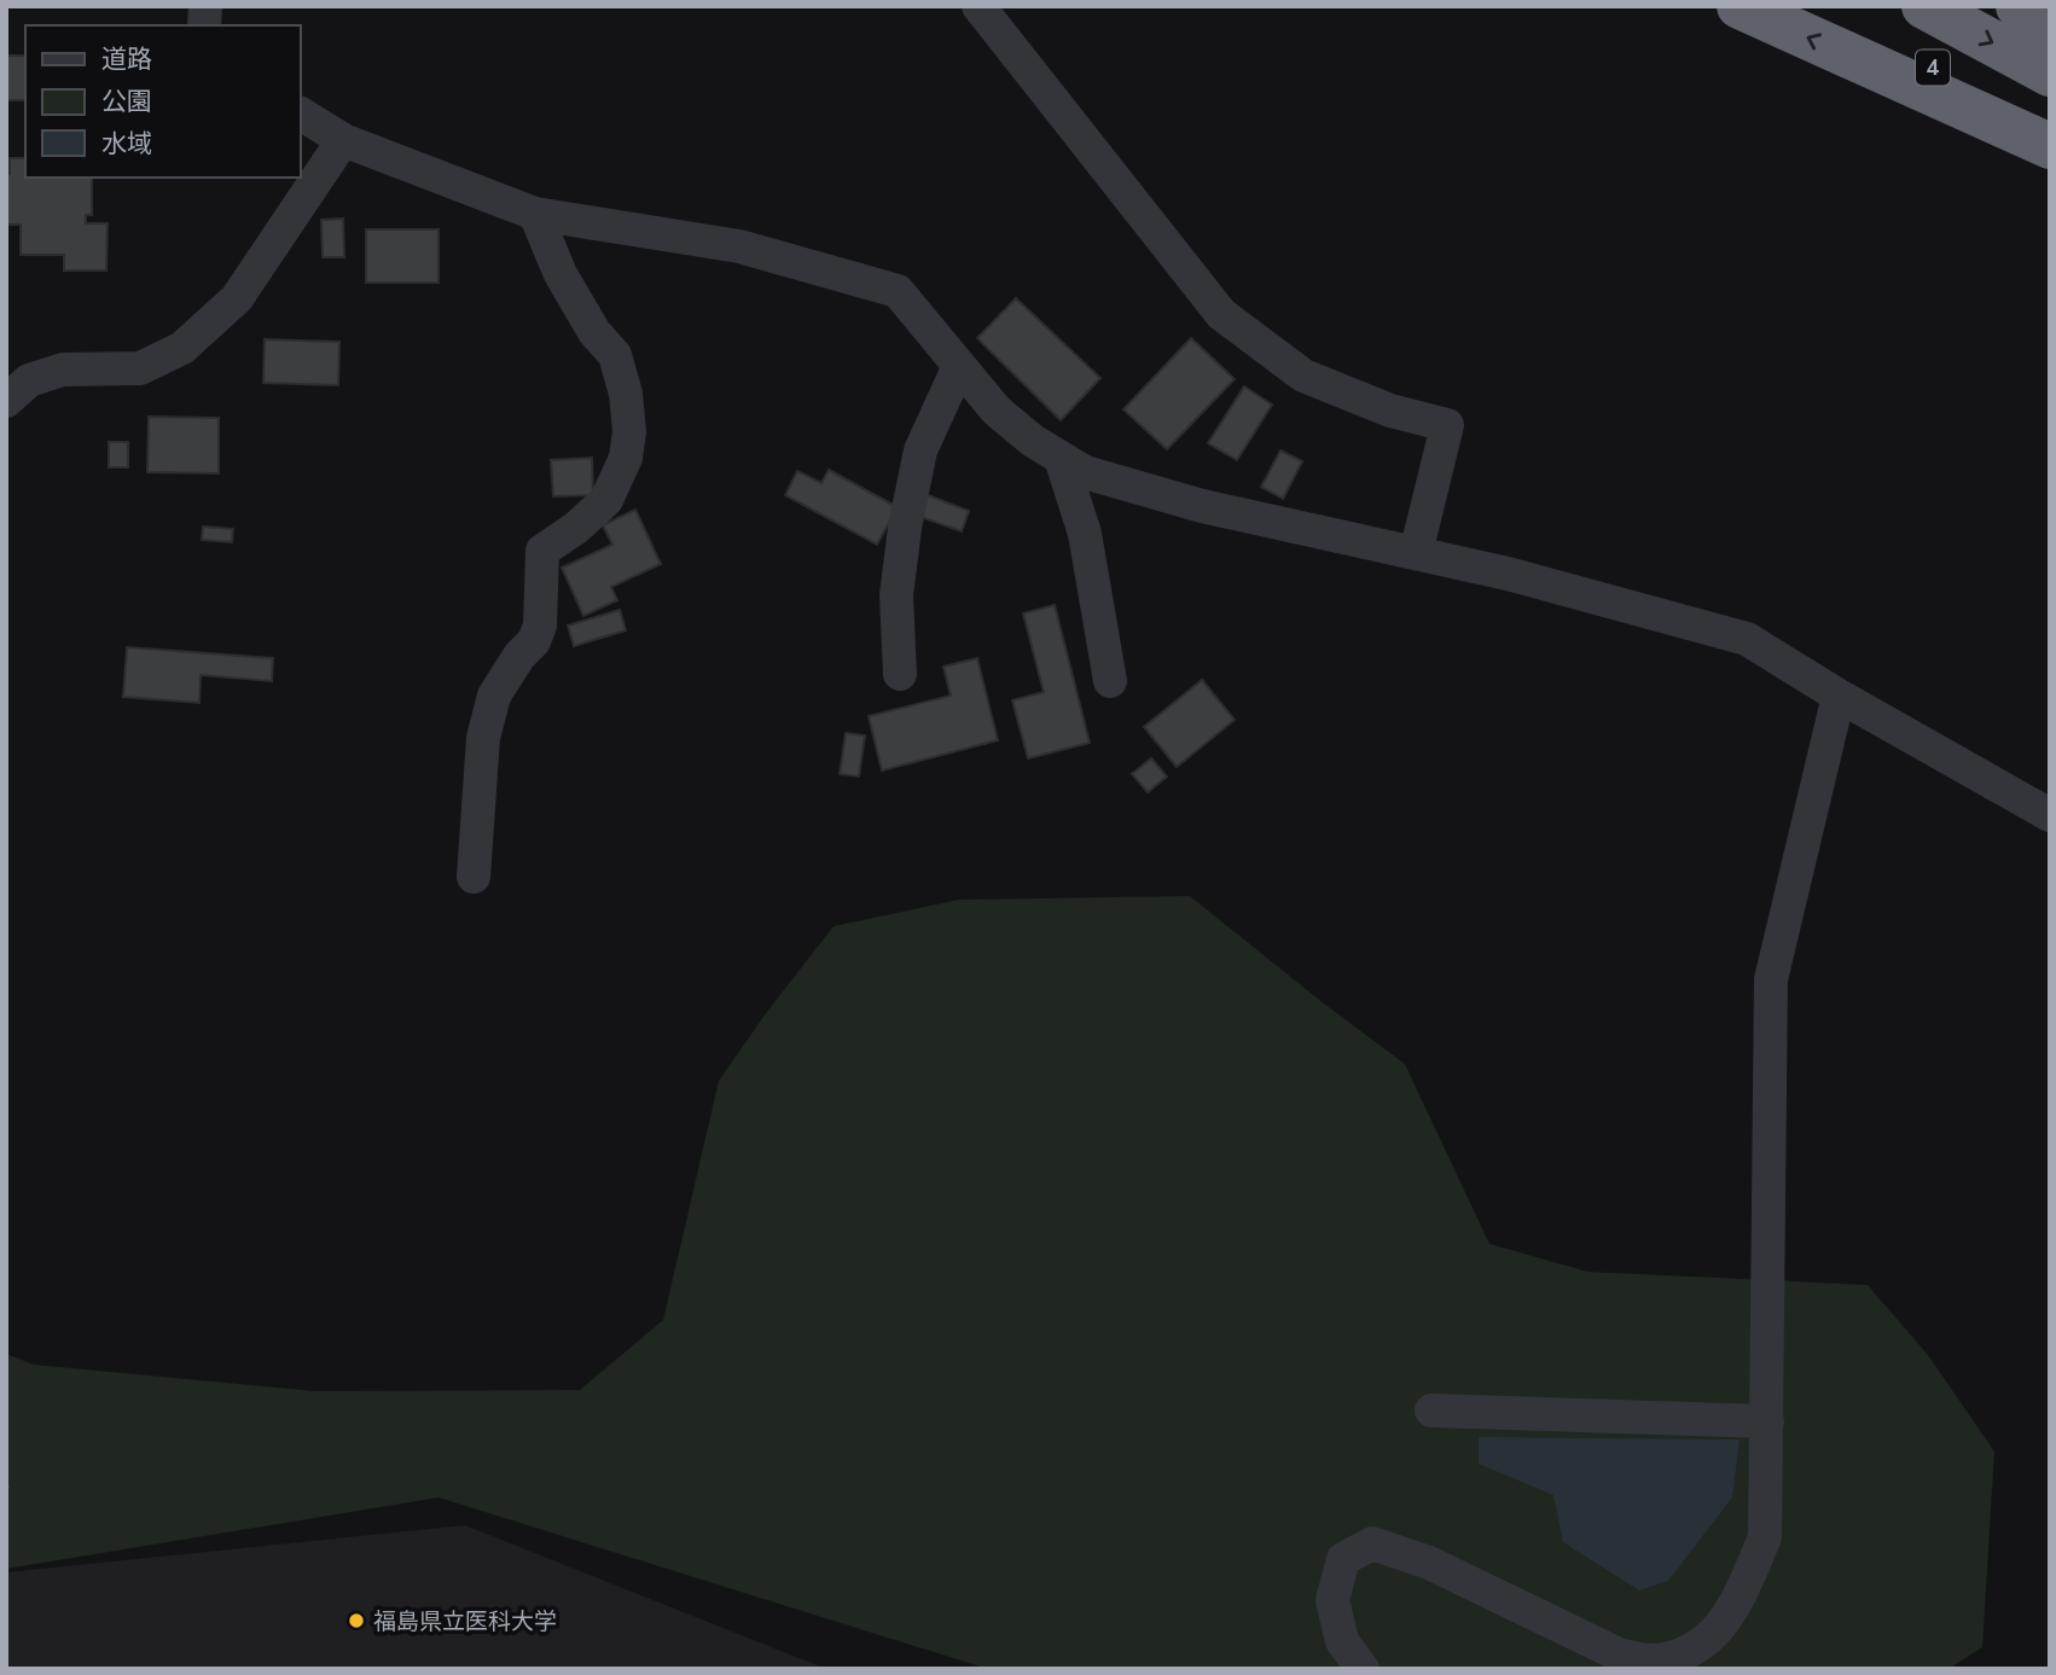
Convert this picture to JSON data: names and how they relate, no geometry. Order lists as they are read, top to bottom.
{
  "streets": {
    "highway": ["4"]
  },
  "places": ["福島県立医科大学"],
  "legend": ["道路", "公園", "水域"]
}
